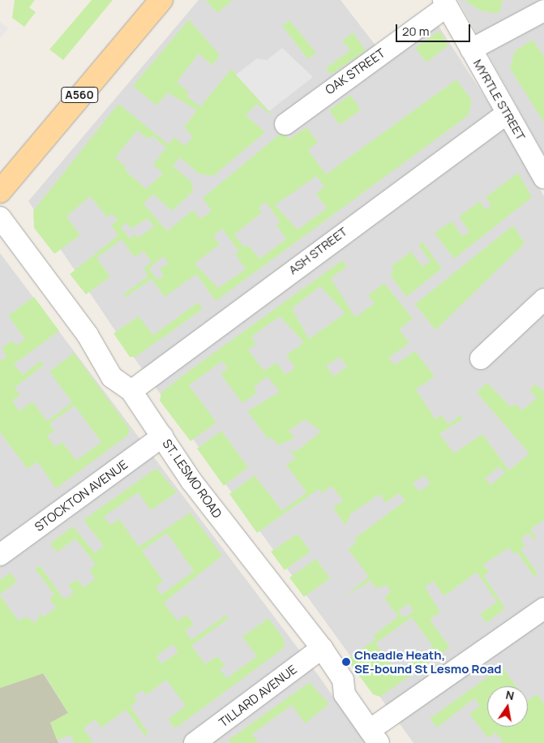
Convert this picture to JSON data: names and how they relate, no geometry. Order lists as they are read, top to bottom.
{
  "streets": {
    "main road": ["A560"],
    "street": [
      "OAK STREET",
      "MYRTLE STREET",
      "ASH STREET",
      "ST. LESMO ROAD",
      "STOCKTON AVENUE",
      "TILLARD AVENUE"
    ]
  },
  "crossings": [
    ["OAK STREET", "MYRTLE STREET"],
    ["MYRTLE STREET", "ASH STREET"],
    ["ASH STREET", "ST. LESMO ROAD"],
    ["ST. LESMO ROAD", "STOCKTON AVENUE"],
    ["ST. LESMO ROAD", "TILLARD AVENUE"]
  ],
  "places": ["Cheadle Heath, SE-bound St Lesmo Road"],
  "scale_bar": "20 m",
  "north": "top"
}
